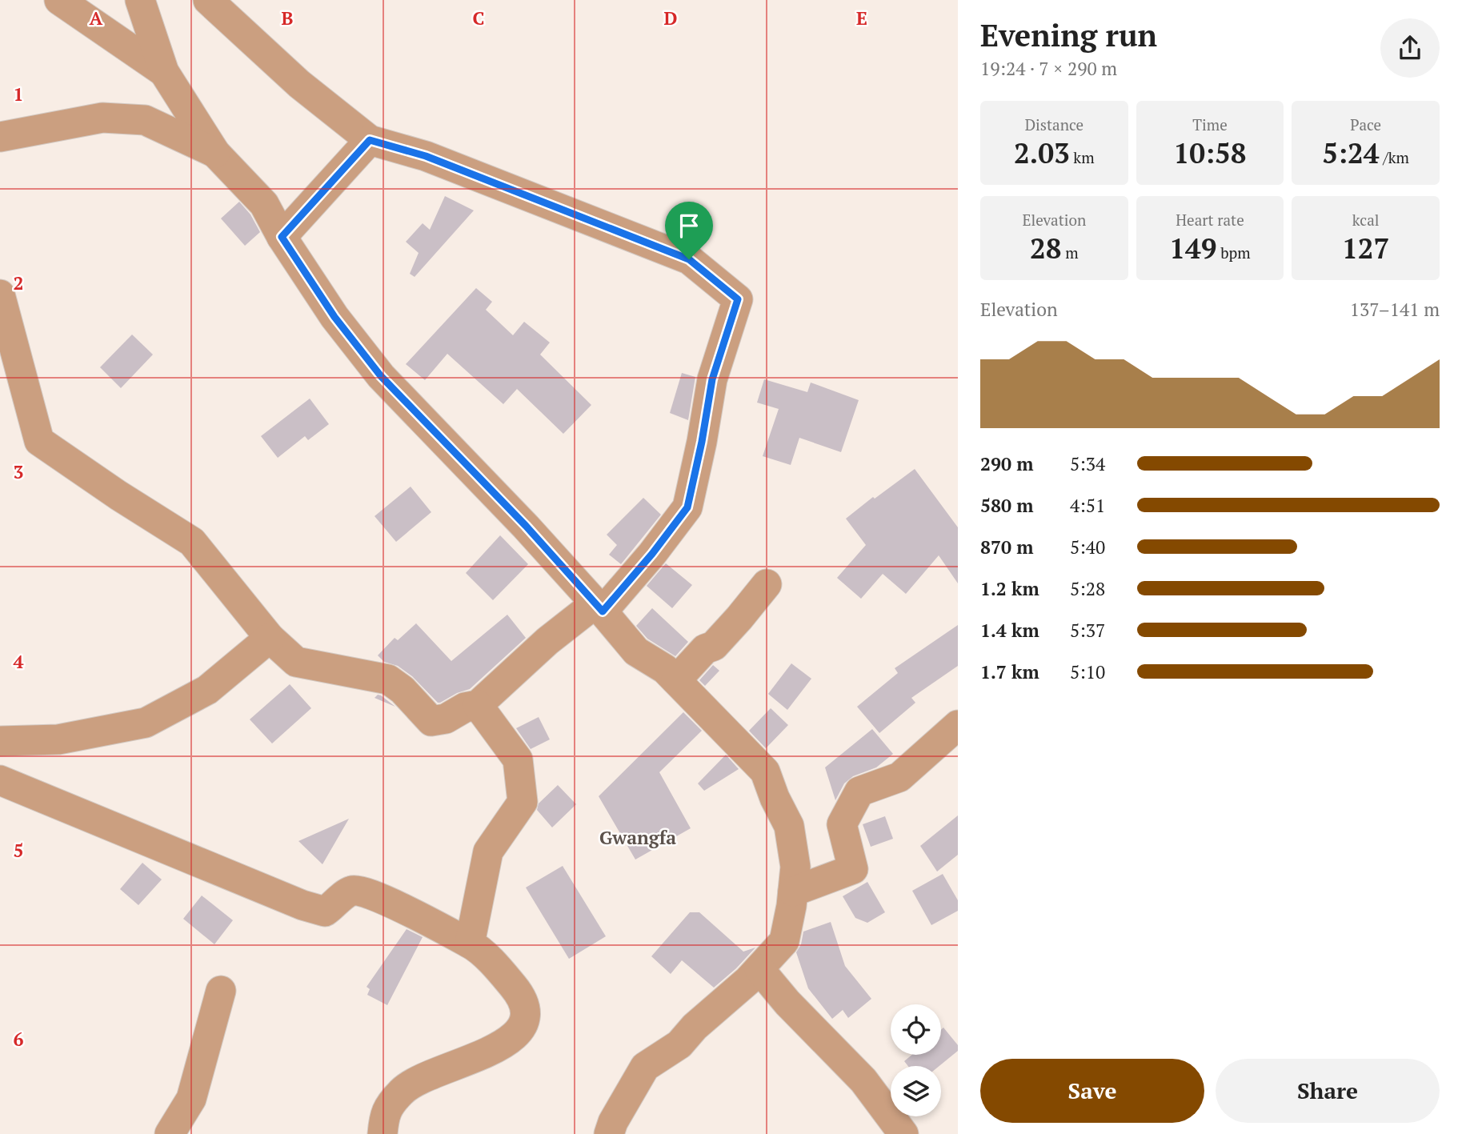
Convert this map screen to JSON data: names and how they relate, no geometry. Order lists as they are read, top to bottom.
{
  "districts": ["Gwangfa"],
  "page": {
    "heading": ["Evening run", "19:24 · 7 × 290 m"],
    "stats": [
      ["Distance", "2.03 km"],
      ["Time", "10:58"],
      ["Pace", "5:24 /km"],
      ["Elevation", "28 m"],
      ["Heart rate", "149 bpm"],
      ["kcal", "127"]
    ],
    "chart": ["Elevation", "137–141 m"],
    "list": [
      {
        "name": "290 m",
        "note": "5:34"
      },
      {
        "name": "580 m",
        "note": "4:51"
      },
      {
        "name": "870 m",
        "note": "5:40"
      },
      {
        "name": "1.2 km",
        "note": "5:28"
      },
      {
        "name": "1.4 km",
        "note": "5:37"
      },
      {
        "name": "1.7 km",
        "note": "5:10"
      }
    ],
    "buttons": ["Save", "Share"]
  },
  "grid": {
    "columns": [
      "A",
      "B",
      "C",
      "D",
      "E"
    ],
    "rows": [
      "1",
      "2",
      "3",
      "4",
      "5",
      "6"
    ]
  }
}
